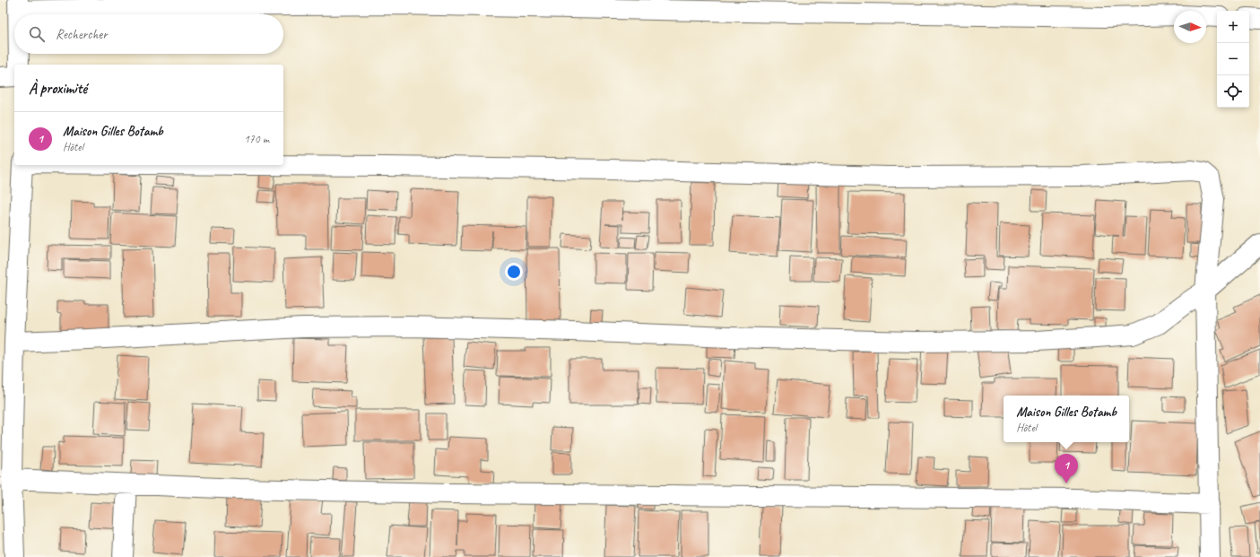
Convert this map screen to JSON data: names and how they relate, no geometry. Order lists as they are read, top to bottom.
{
  "north": "right",
  "page": {
    "map_buttons": ["+", "−"],
    "search": "Rechercher",
    "heading": "À proximité",
    "list": [
      {
        "mark": "1",
        "name": "Maison Gilles Botamb",
        "note": "Hôtel",
        "value": "170 m"
      }
    ],
    "popup": ["Maison Gilles Botamb", "Hôtel"],
    "pins": "1"
  }
}
